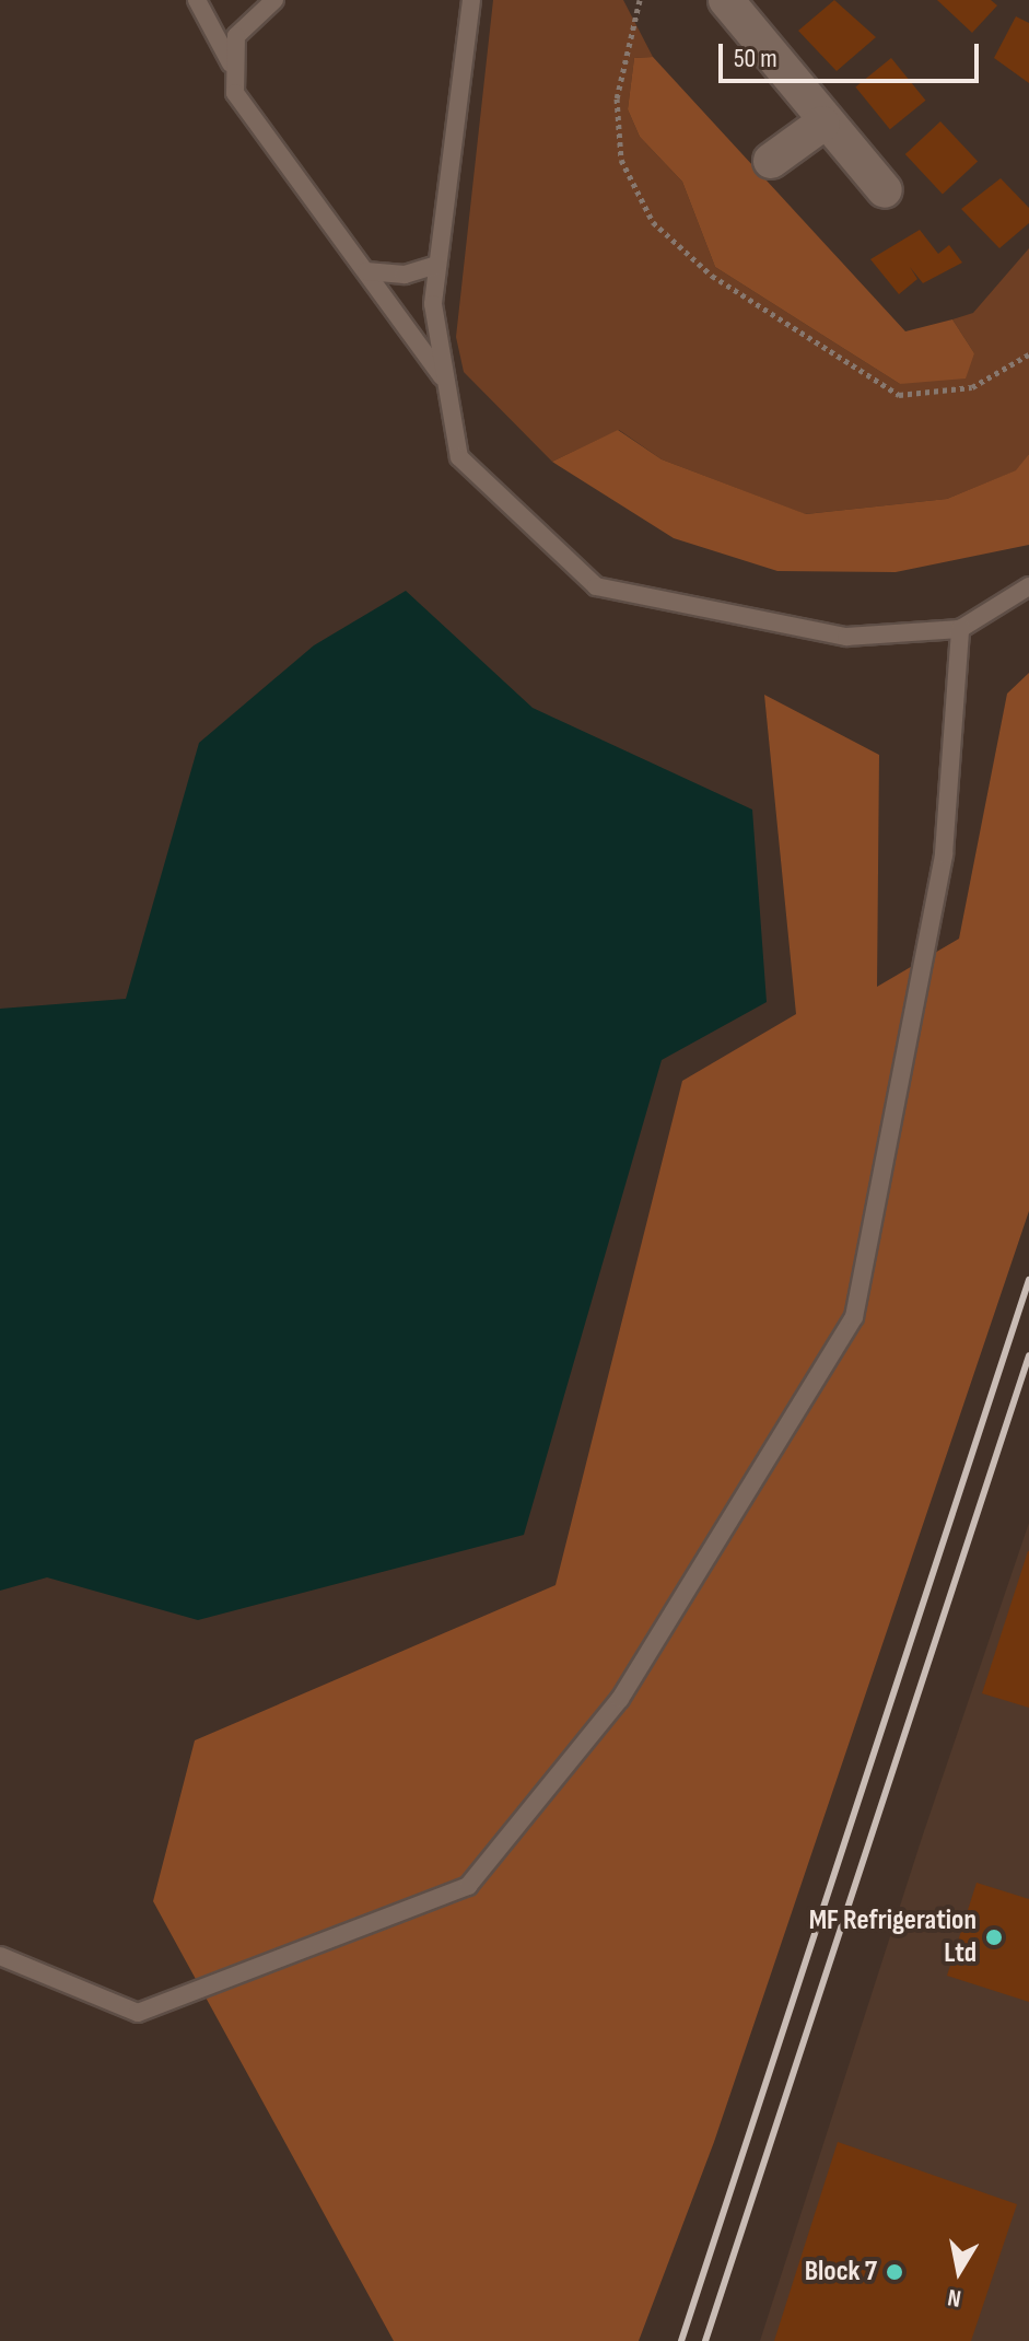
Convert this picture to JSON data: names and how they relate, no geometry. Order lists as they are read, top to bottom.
{
  "places": ["MF Refrigeration Ltd", "Block 7"],
  "scale_bar": "50 m",
  "north": "bottom"
}
